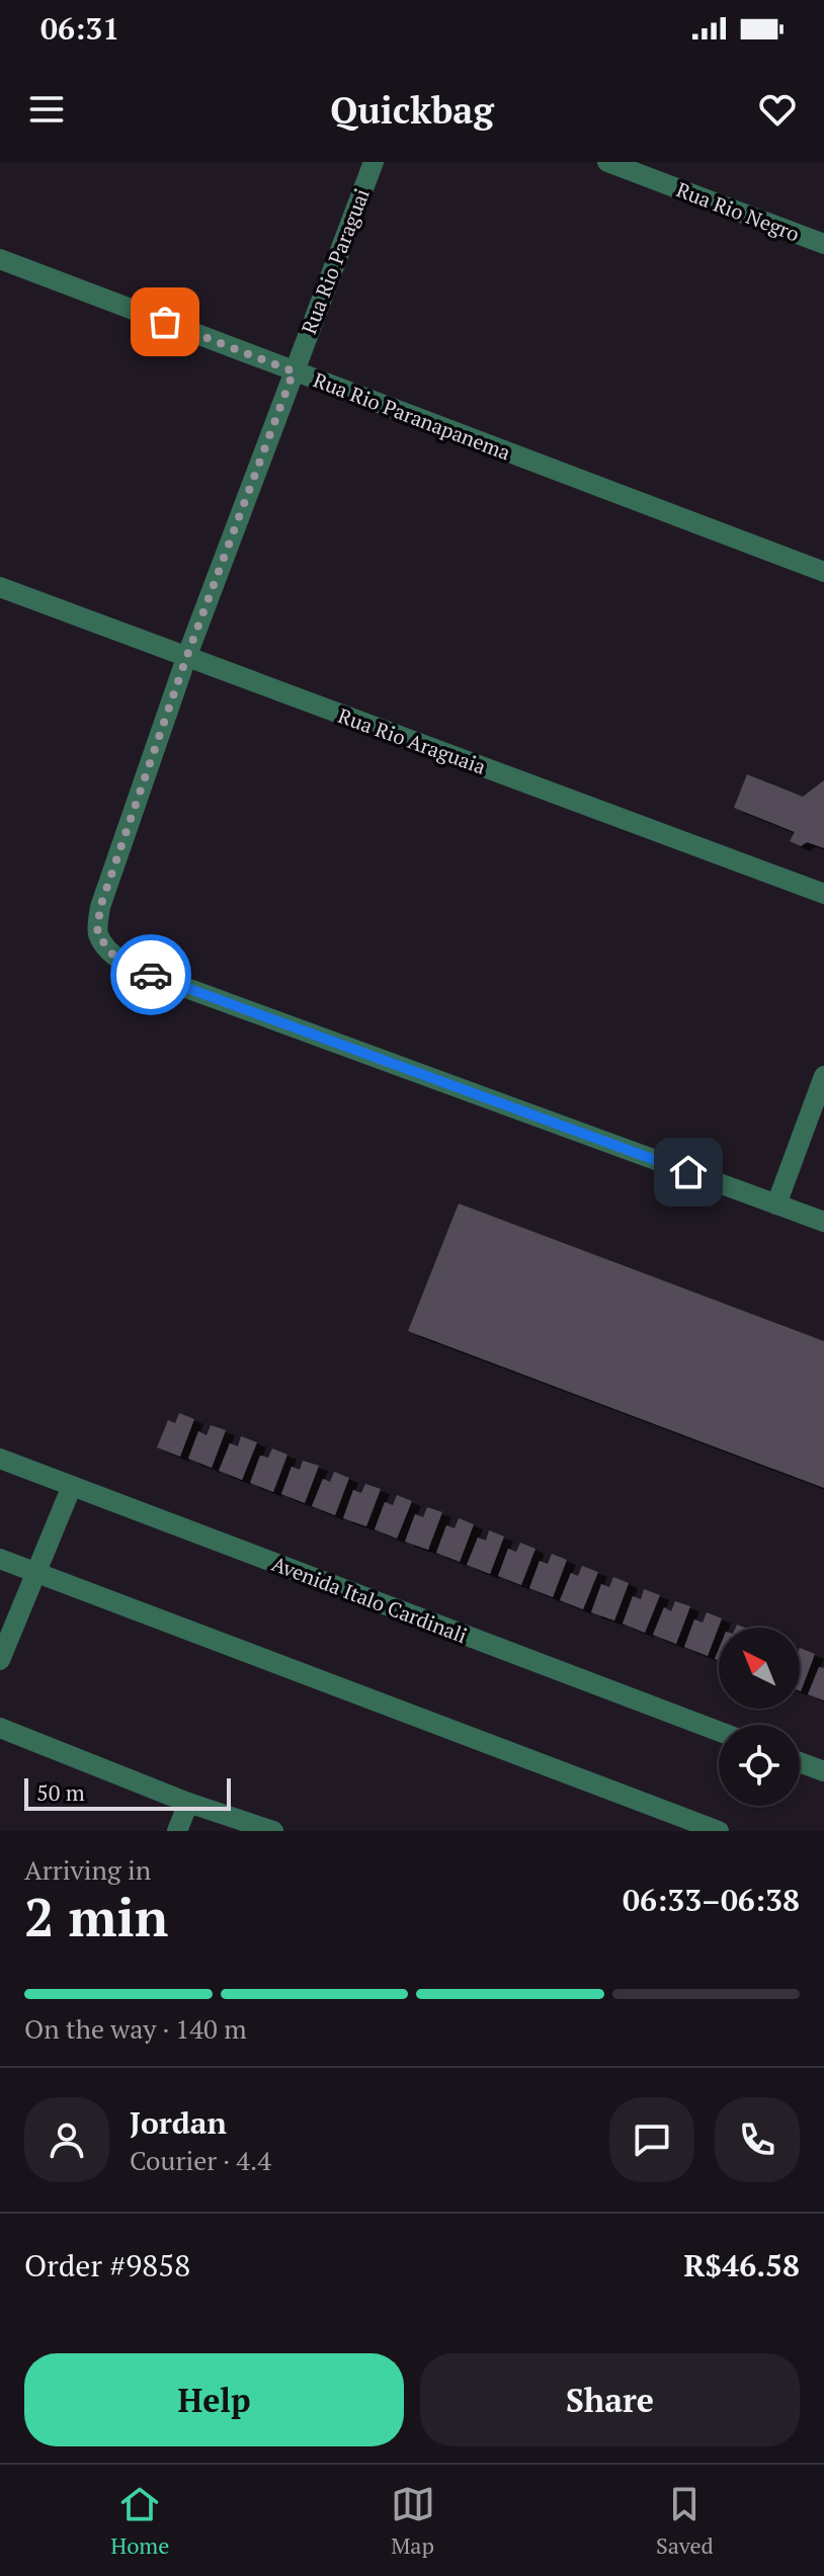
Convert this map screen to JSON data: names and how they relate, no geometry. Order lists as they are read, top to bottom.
{
  "streets": {
    "street": [
      "Rua Rio Negro",
      "Rua Rio Paraguai",
      "Rua Rio Paranapanema",
      "Rua Rio Araguaia",
      "Avenida Italo Cardinali"
    ]
  },
  "crossings": [
    ["Rua Rio Paraguai", "Rua Rio Paranapanema"],
    ["Rua Rio Paraguai", "Rua Rio Araguaia"]
  ],
  "scale_bar": "50 m",
  "north": "top left",
  "page": {
    "status": "06:31",
    "header": "Quickbag",
    "scale": "50 m",
    "heading": ["2 min", "Arriving in", "06:33–06:38"],
    "panel": [
      "Jordan",
      "Courier · 4.4",
      "Order #9858",
      "R$46.58"
    ],
    "bar": "On the way · 140 m",
    "buttons": ["Help", "Share"],
    "tabs": ["Home", "Map", "Saved"]
  }
}
